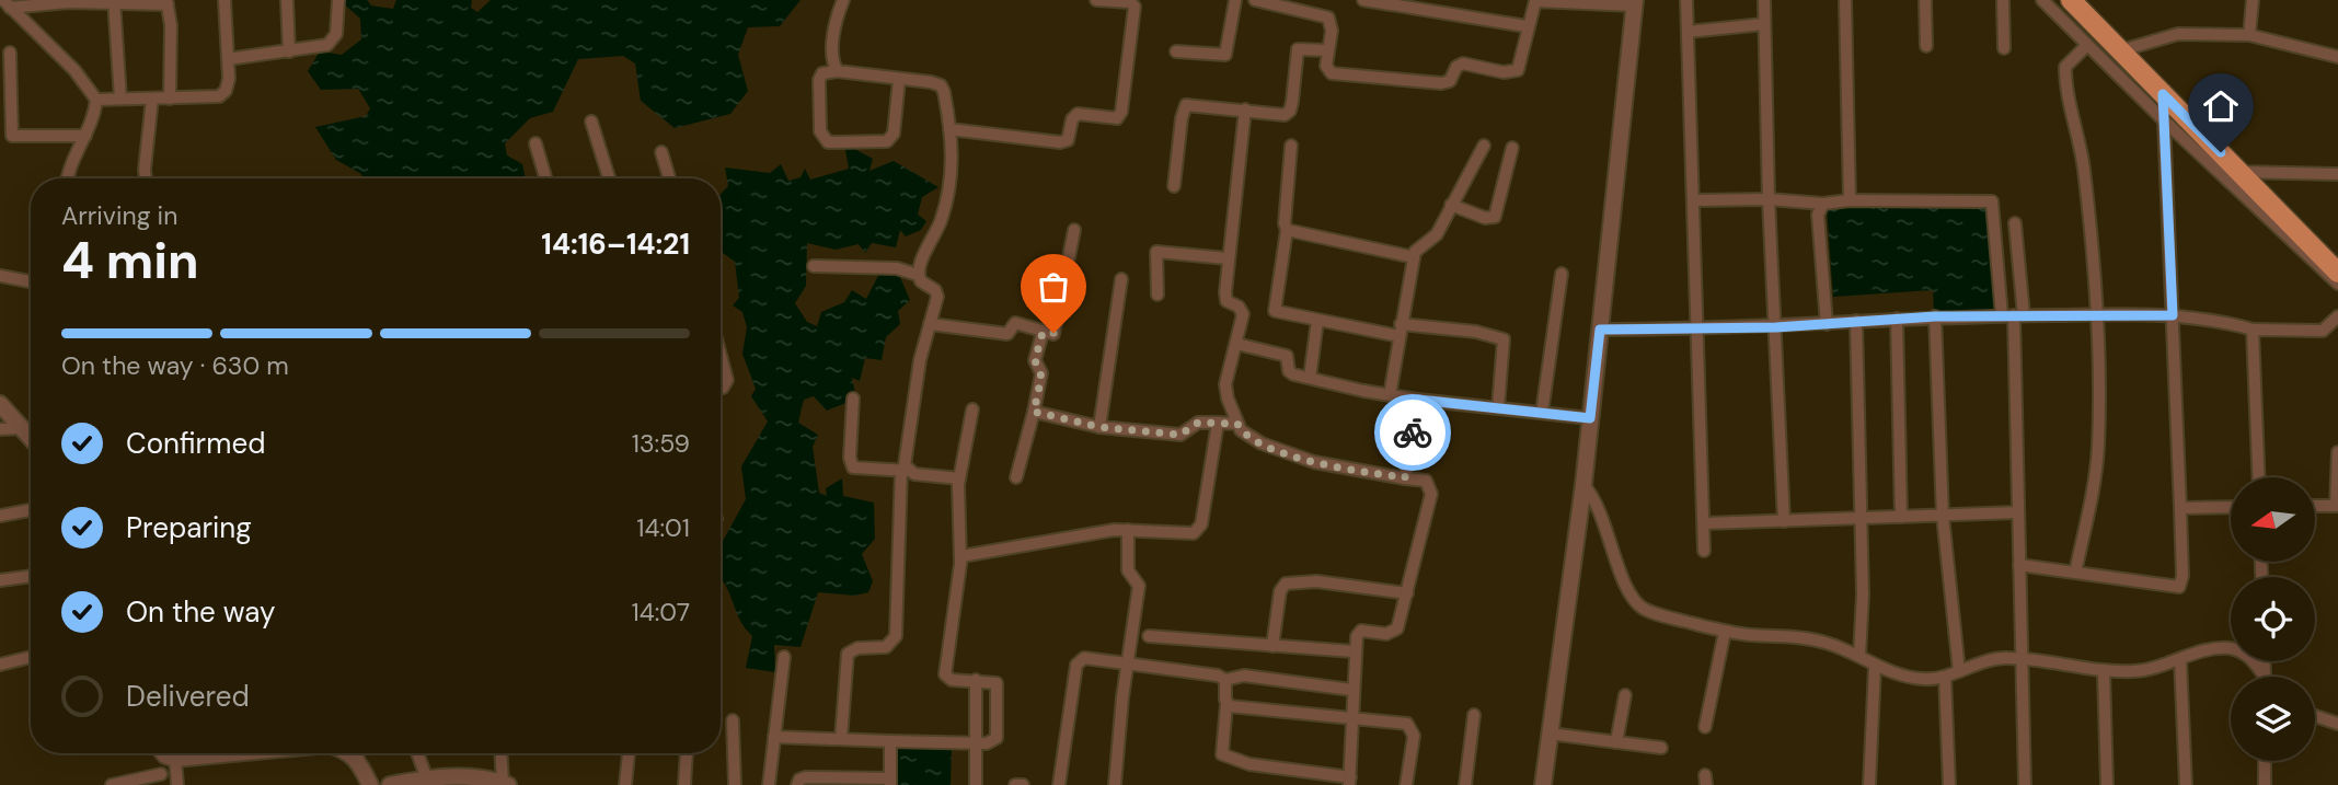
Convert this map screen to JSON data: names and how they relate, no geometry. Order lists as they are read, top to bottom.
{
  "north": "left",
  "page": {
    "heading": ["4 min", "Arriving in", "14:16–14:21"],
    "bar": "On the way · 630 m",
    "list": [
      ["Confirmed", "13:59"],
      ["Preparing", "14:01"],
      ["On the way", "14:07"],
      "Delivered"
    ]
  }
}
